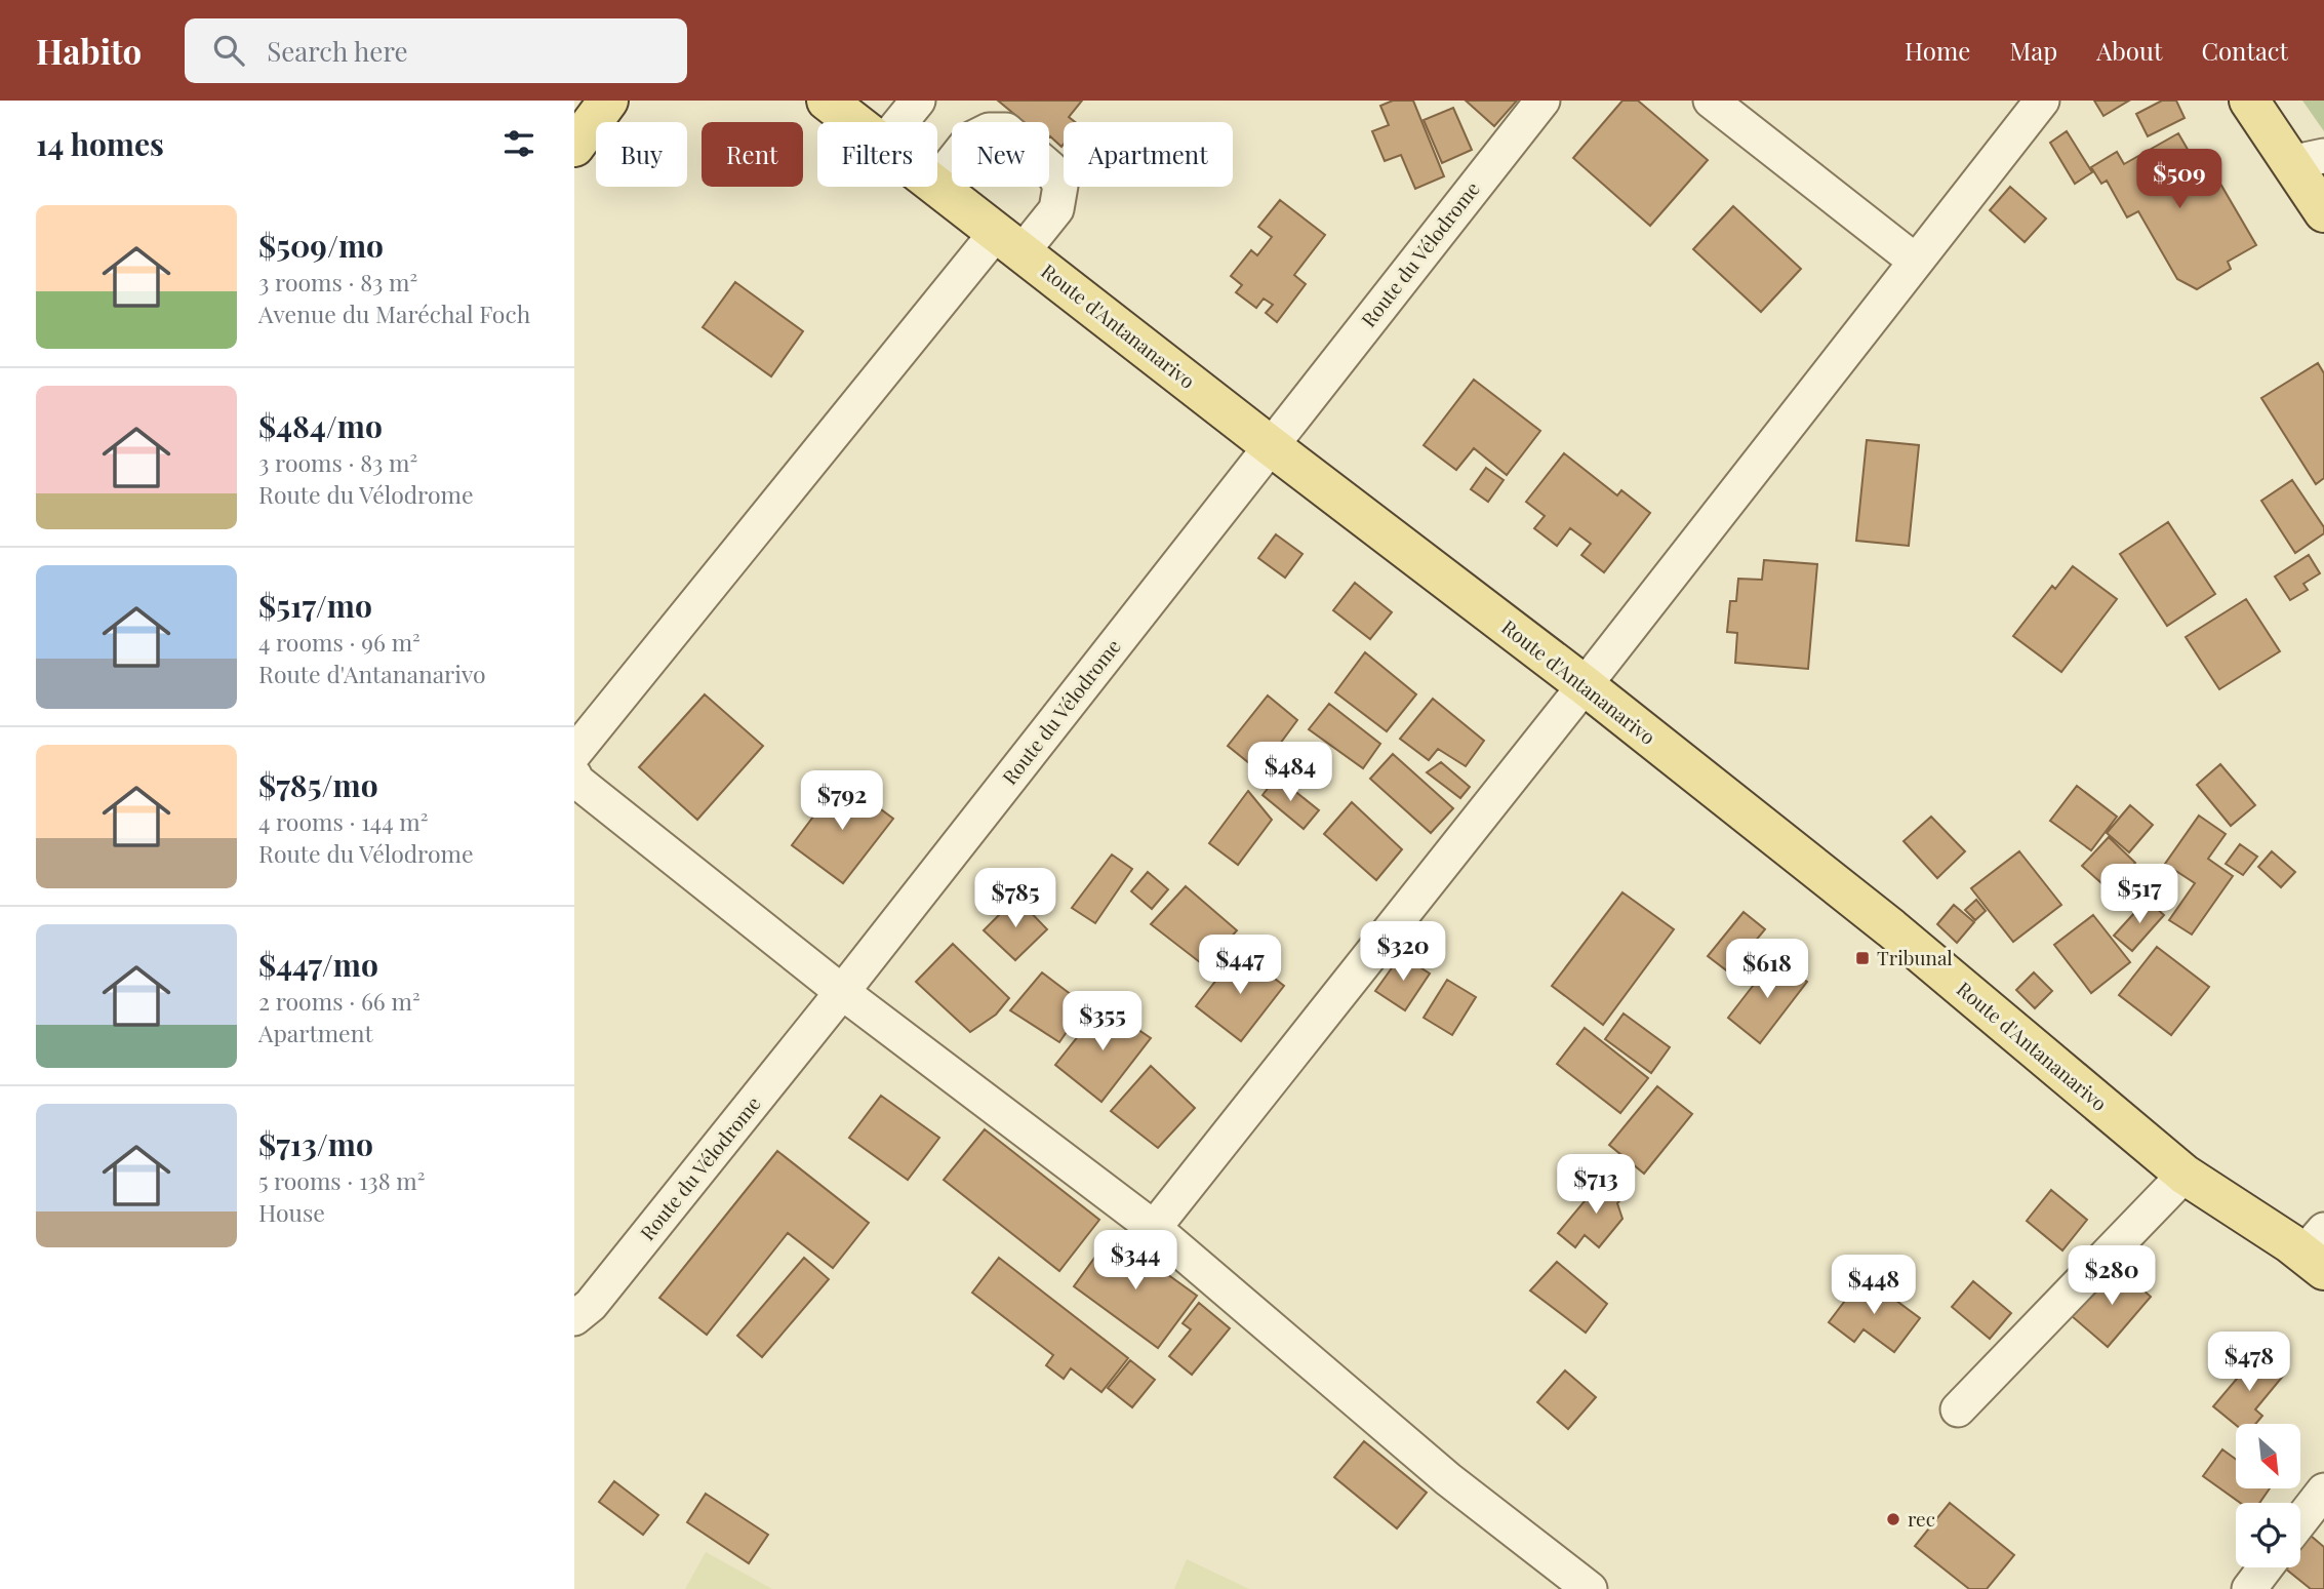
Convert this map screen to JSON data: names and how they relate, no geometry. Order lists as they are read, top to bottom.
{
  "streets": {
    "main road": ["Route d'Antananarivo"],
    "street": ["Route du Vélodrome"]
  },
  "crossings": [
    ["Route du Vélodrome", "Route d'Antananarivo"]
  ],
  "places": {
    "transit": ["Tribunal"],
    "other": ["rec"]
  },
  "north": "bottom right",
  "page": {
    "header": "Habito",
    "search": "Search here",
    "nav": [
      "Home",
      "Map",
      "About",
      "Contact"
    ],
    "heading": "14 homes",
    "chip": [
      "Buy",
      "Rent",
      "Filters",
      "New",
      "Apartment"
    ],
    "price": [
      "$509",
      "$484",
      "$792",
      "$517",
      "$785",
      "$320",
      "$447",
      "$618",
      "$355",
      "$713",
      "$344",
      "$280",
      "$448",
      "$478"
    ],
    "list": [
      {
        "name": "$509/mo",
        "note": "3 rooms · 83 m² · Avenue du Maréchal Foch"
      },
      {
        "name": "$484/mo",
        "note": "3 rooms · 83 m² · Route du Vélodrome"
      },
      {
        "name": "$517/mo",
        "note": "4 rooms · 96 m² · Route d'Antananarivo"
      },
      {
        "name": "$785/mo",
        "note": "4 rooms · 144 m² · Route du Vélodrome"
      },
      {
        "name": "$447/mo",
        "note": "2 rooms · 66 m² · Apartment"
      },
      {
        "name": "$713/mo",
        "note": "5 rooms · 138 m² · House"
      }
    ]
  }
}
